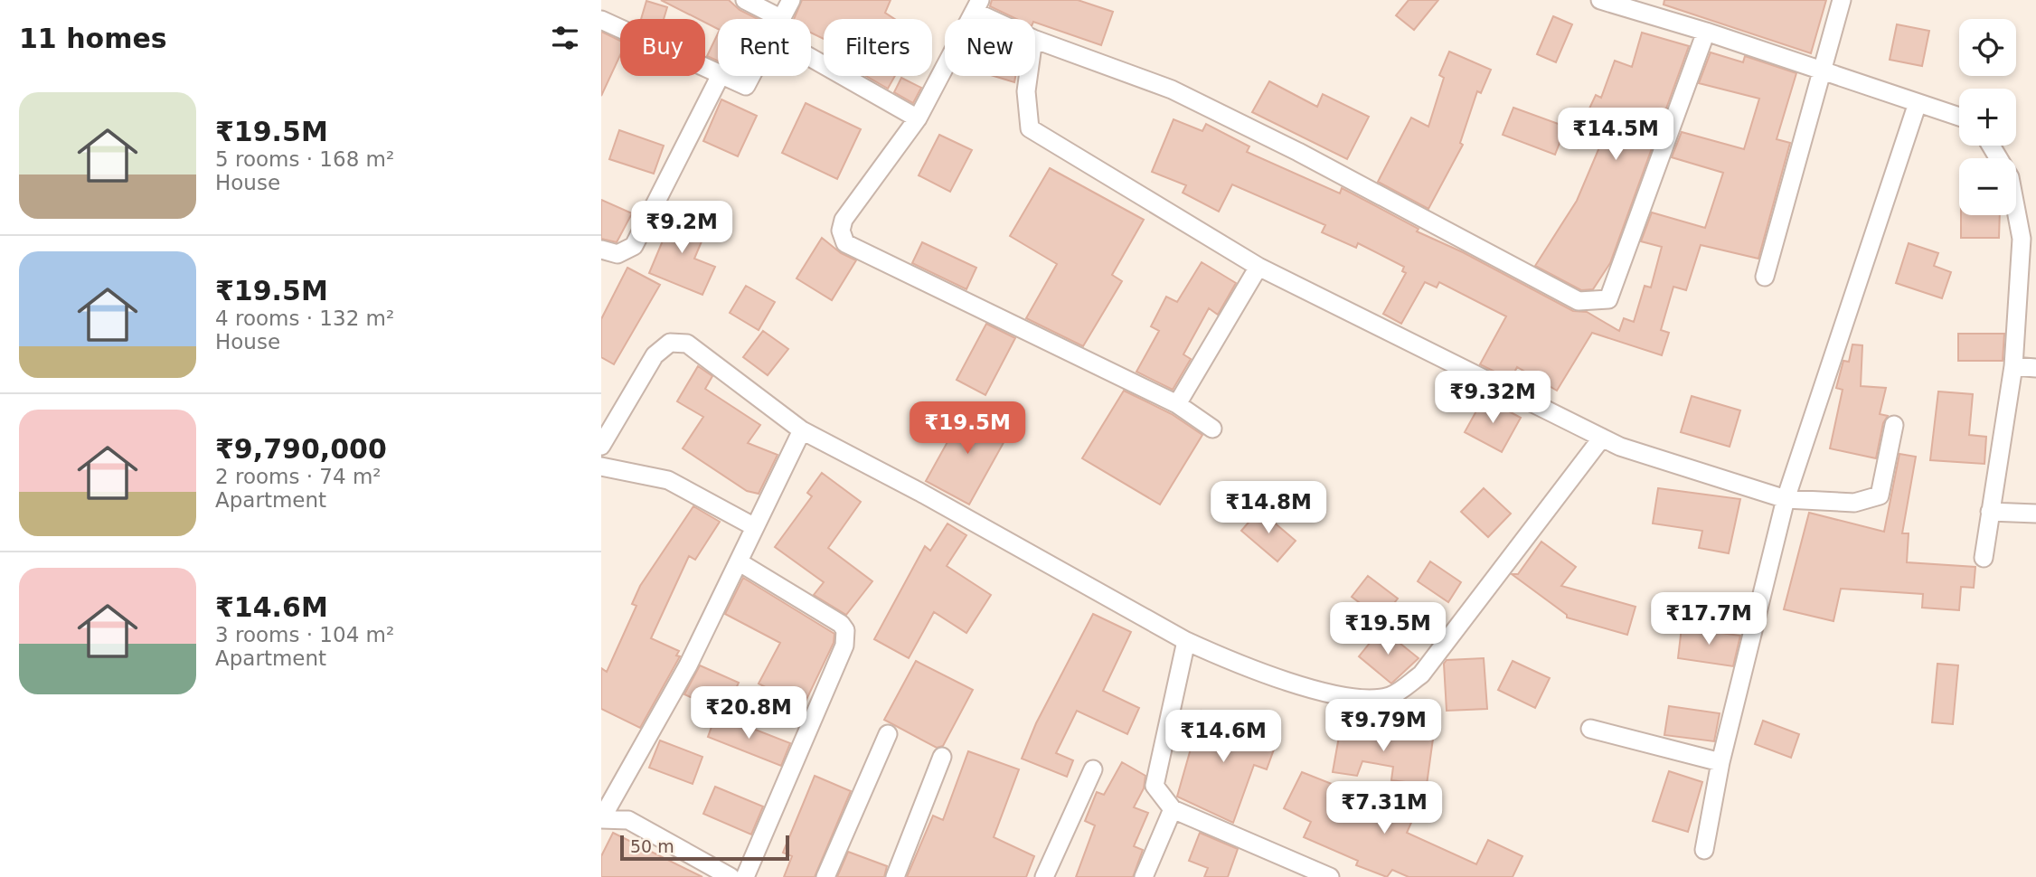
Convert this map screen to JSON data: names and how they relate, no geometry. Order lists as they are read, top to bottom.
{
  "scale_bar": "50 m",
  "page": {
    "heading": "11 homes",
    "map_buttons": ["+", "−"],
    "chip": [
      "Buy",
      "Rent",
      "Filters",
      "New"
    ],
    "list": [
      {
        "name": "₹19.5M",
        "note": "5 rooms · 168 m² · House"
      },
      {
        "name": "₹19.5M",
        "note": "4 rooms · 132 m² · House"
      },
      {
        "name": "₹9,790,000",
        "note": "2 rooms · 74 m² · Apartment"
      },
      {
        "name": "₹14.6M",
        "note": "3 rooms · 104 m² · Apartment"
      }
    ],
    "price": [
      "₹14.5M",
      "₹9.2M",
      "₹9.32M",
      "₹19.5M",
      "₹14.8M",
      "₹17.7M",
      "₹19.5M",
      "₹20.8M",
      "₹9.79M",
      "₹14.6M",
      "₹7.31M"
    ],
    "scale": "50 m"
  }
}
